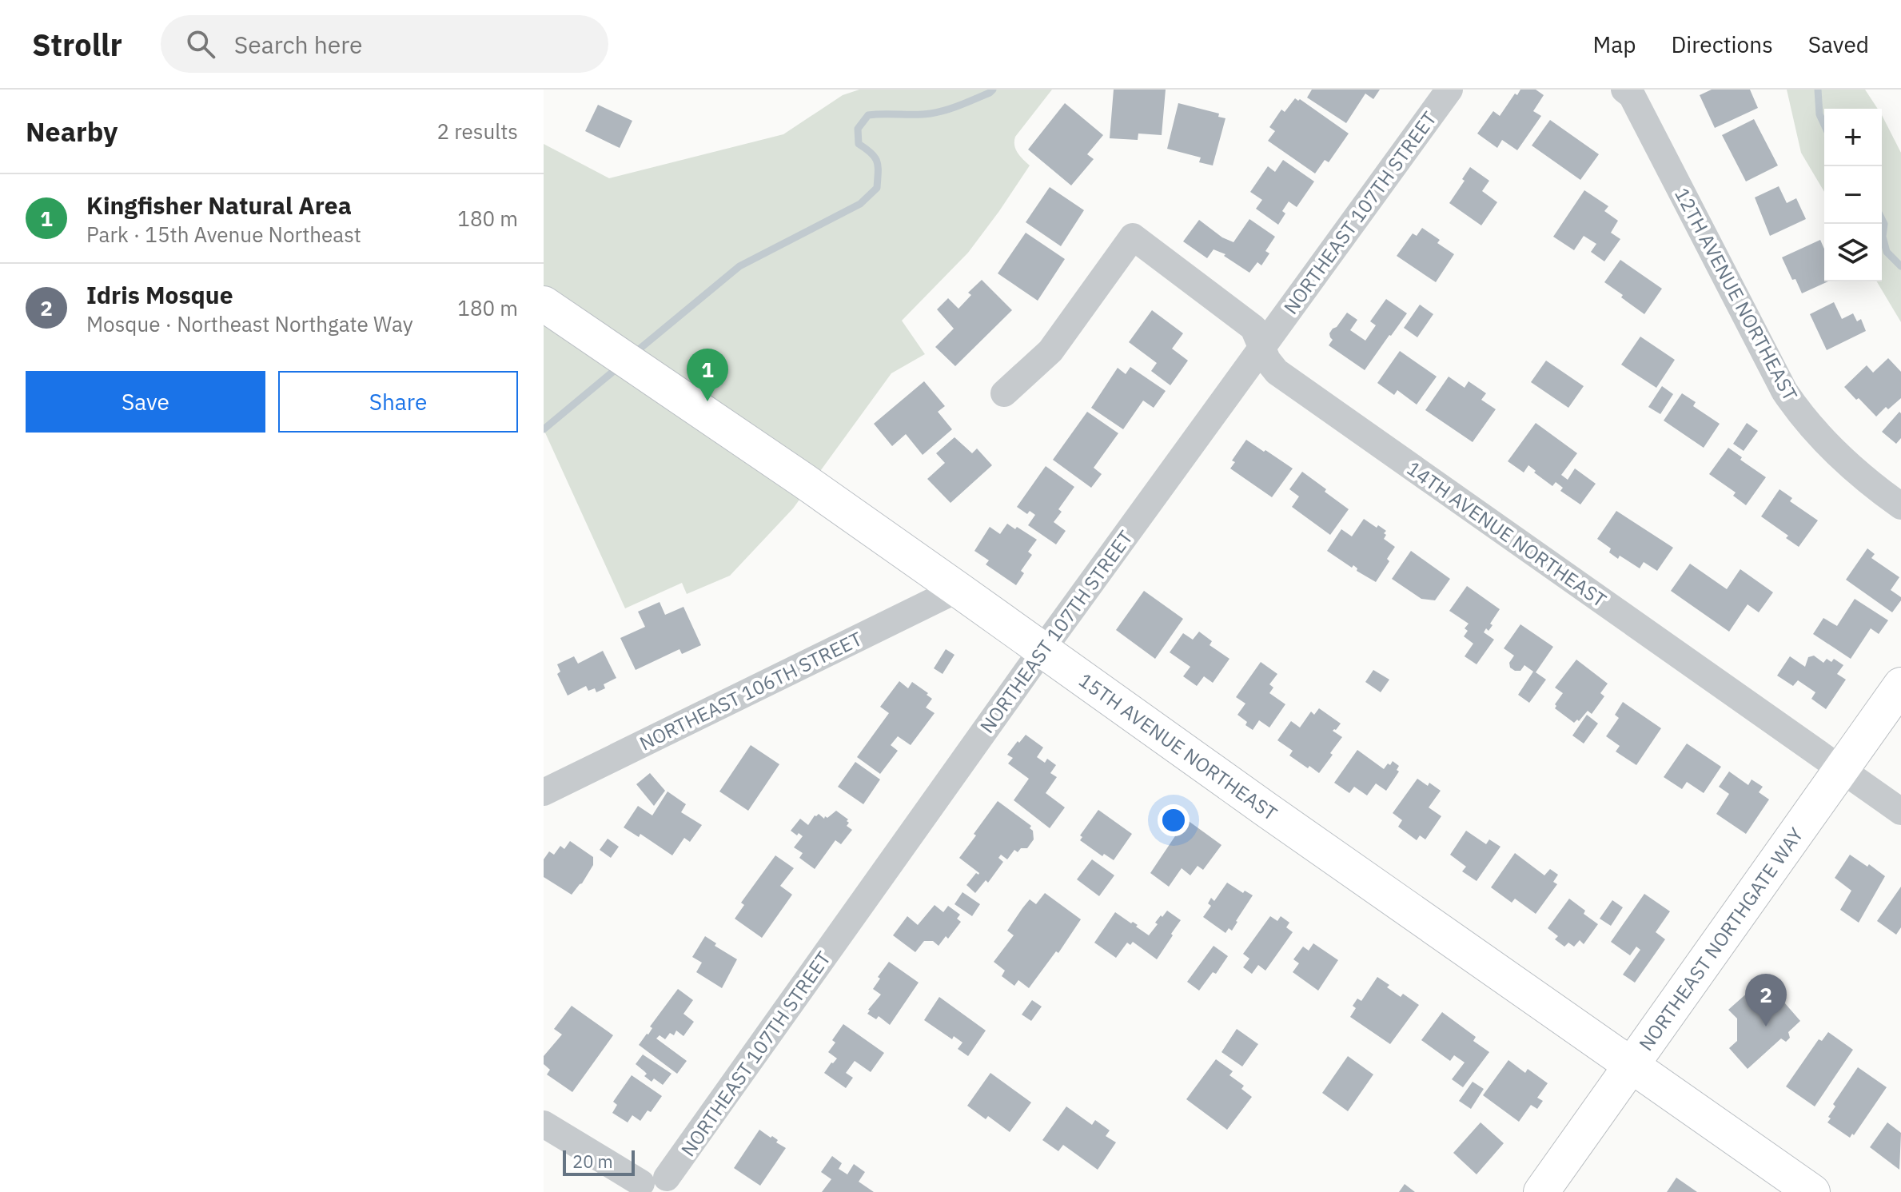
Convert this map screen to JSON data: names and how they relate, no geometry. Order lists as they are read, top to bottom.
{
  "streets": {
    "street": [
      "NORTHEAST 107TH STREET",
      "12TH AVENUE NORTHEAST",
      "14TH AVENUE NORTHEAST",
      "NORTHEAST 106TH STREET",
      "15TH AVENUE NORTHEAST",
      "NORTHEAST NORTHGATE WAY"
    ]
  },
  "crossings": [
    ["NORTHEAST 107TH STREET", "14TH AVENUE NORTHEAST"],
    ["NORTHEAST 107TH STREET", "15TH AVENUE NORTHEAST"],
    ["14TH AVENUE NORTHEAST", "NORTHEAST NORTHGATE WAY"],
    ["NORTHEAST 106TH STREET", "15TH AVENUE NORTHEAST"],
    ["15TH AVENUE NORTHEAST", "NORTHEAST NORTHGATE WAY"]
  ],
  "scale_bar": "20 m",
  "page": {
    "header": "Strollr",
    "search": "Search here",
    "nav": ["Map", "Directions", "Saved"],
    "heading": ["Nearby", "2 results"],
    "map_buttons": ["+", "−"],
    "list": [
      {
        "mark": "1",
        "name": "Kingfisher Natural Area",
        "note": "Park · 15th Avenue Northeast",
        "value": "180 m"
      },
      {
        "mark": "2",
        "name": "Idris Mosque",
        "note": "Mosque · Northeast Northgate Way",
        "value": "180 m"
      }
    ],
    "pins": ["1", "2"],
    "buttons": ["Save", "Share"],
    "scale": "20 m"
  }
}
